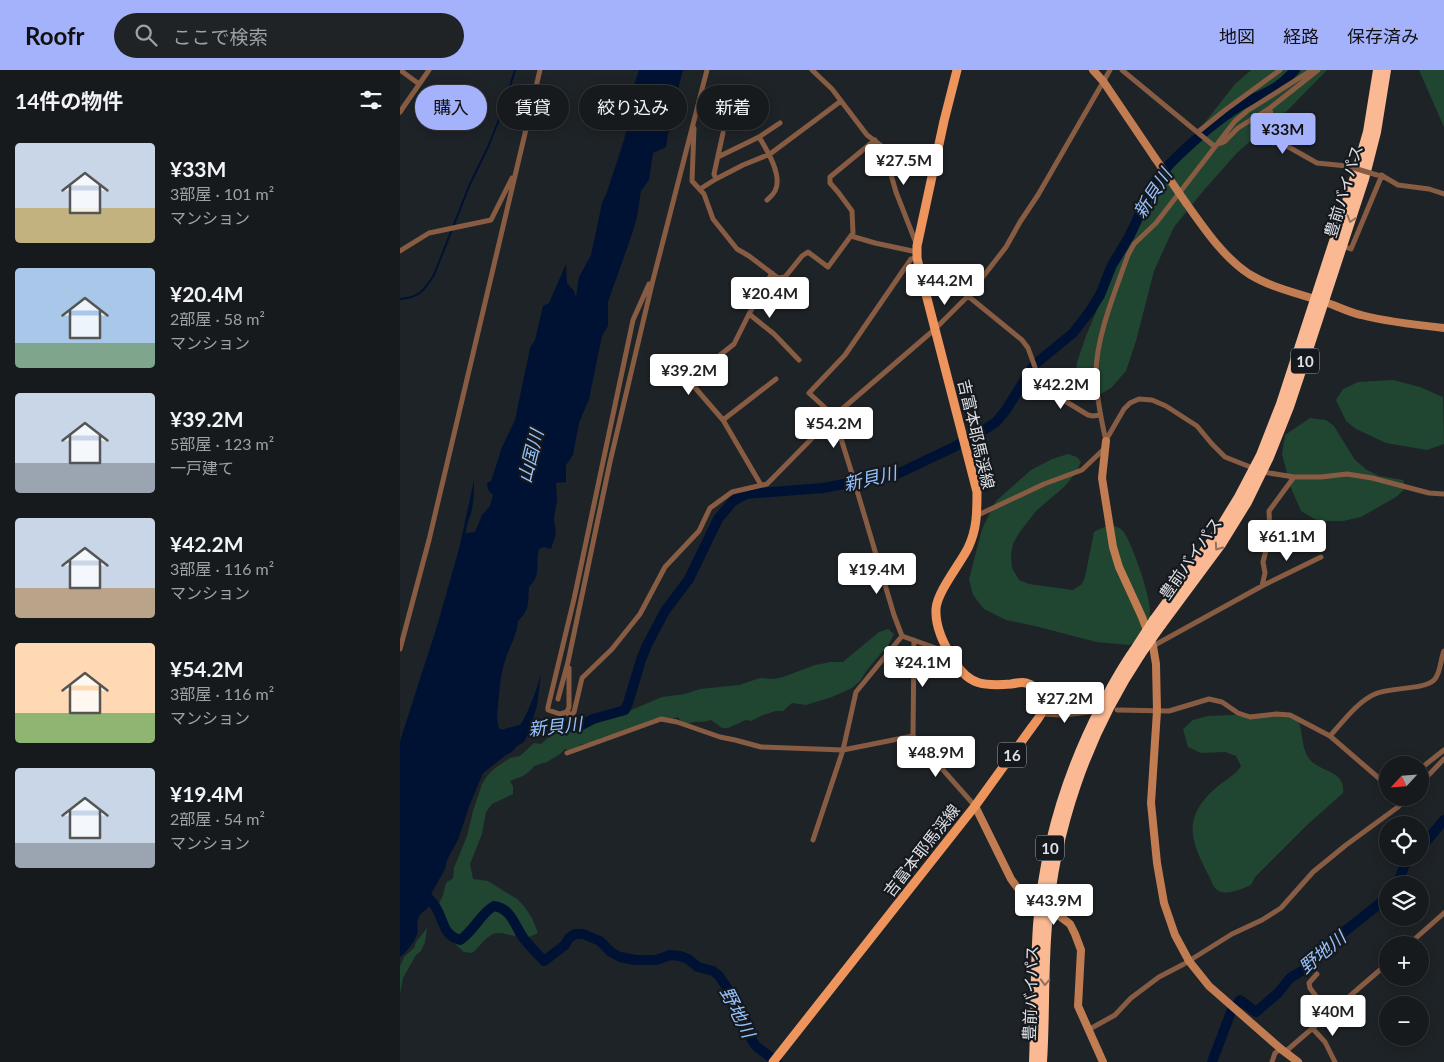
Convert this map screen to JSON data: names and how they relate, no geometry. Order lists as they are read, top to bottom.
{
  "streets": {
    "highway": ["豊前バイパス", "10"],
    "main road": ["吉富本耶馬渓線", "16"]
  },
  "water": ["新貝川", "山国川", "野地川"],
  "north": "bottom left",
  "page": {
    "header": "Roofr",
    "search": "ここで検索",
    "nav": ["地図", "経路", "保存済み"],
    "heading": "14件の物件",
    "chip": [
      "購入",
      "賃貸",
      "絞り込み",
      "新着"
    ],
    "price": [
      "¥33M",
      "¥27.5M",
      "¥44.2M",
      "¥20.4M",
      "¥39.2M",
      "¥42.2M",
      "¥54.2M",
      "¥61.1M",
      "¥19.4M",
      "¥24.1M",
      "¥27.2M",
      "¥48.9M",
      "¥43.9M",
      "¥40M"
    ],
    "list": [
      {
        "name": "¥33M",
        "note": "3部屋 · 101 m² · マンション"
      },
      {
        "name": "¥20.4M",
        "note": "2部屋 · 58 m² · マンション"
      },
      {
        "name": "¥39.2M",
        "note": "5部屋 · 123 m² · 一戸建て"
      },
      {
        "name": "¥42.2M",
        "note": "3部屋 · 116 m² · マンション"
      },
      {
        "name": "¥54.2M",
        "note": "3部屋 · 116 m² · マンション"
      },
      {
        "name": "¥19.4M",
        "note": "2部屋 · 54 m² · マンション"
      }
    ],
    "map_buttons": ["+", "−"]
  }
}
